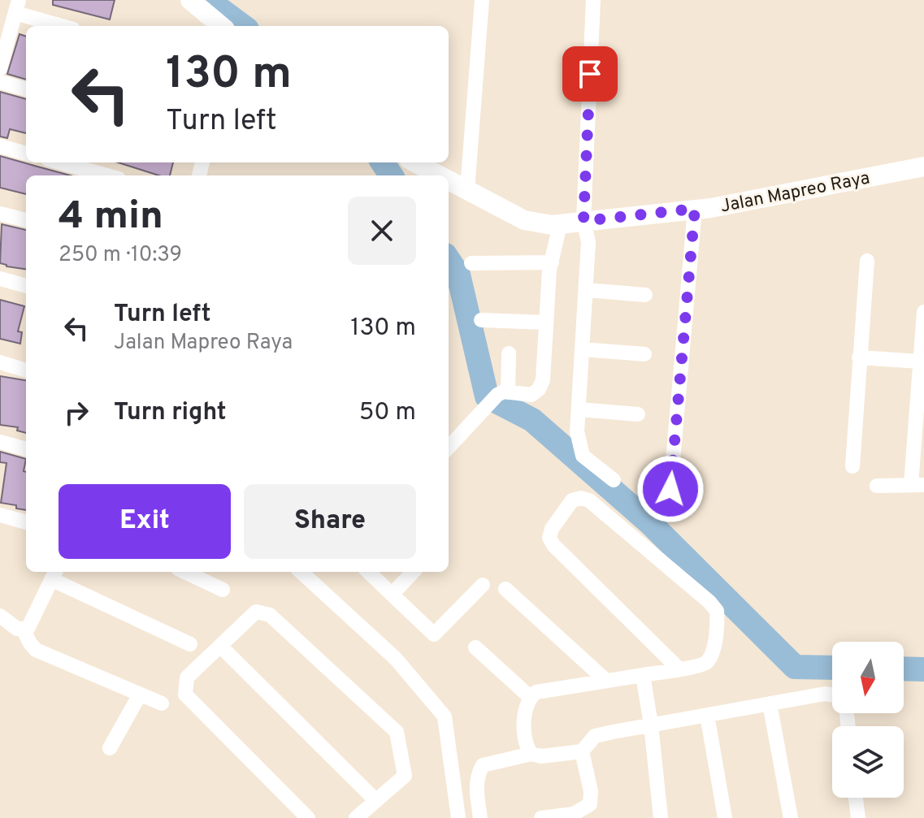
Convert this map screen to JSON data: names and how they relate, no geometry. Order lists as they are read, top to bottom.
{
  "streets": {
    "street": ["Jalan Mapreo Raya"]
  },
  "north": "bottom",
  "page": {
    "turn": ["130 m", "Turn left"],
    "heading": ["4 min", "250 m · 10:39"],
    "list": [
      {
        "name": "Turn left",
        "note": "Jalan Mapreo Raya",
        "value": "130 m"
      },
      {
        "name": "Turn right",
        "value": "50 m"
      }
    ],
    "buttons": ["Exit", "Share"]
  }
}
